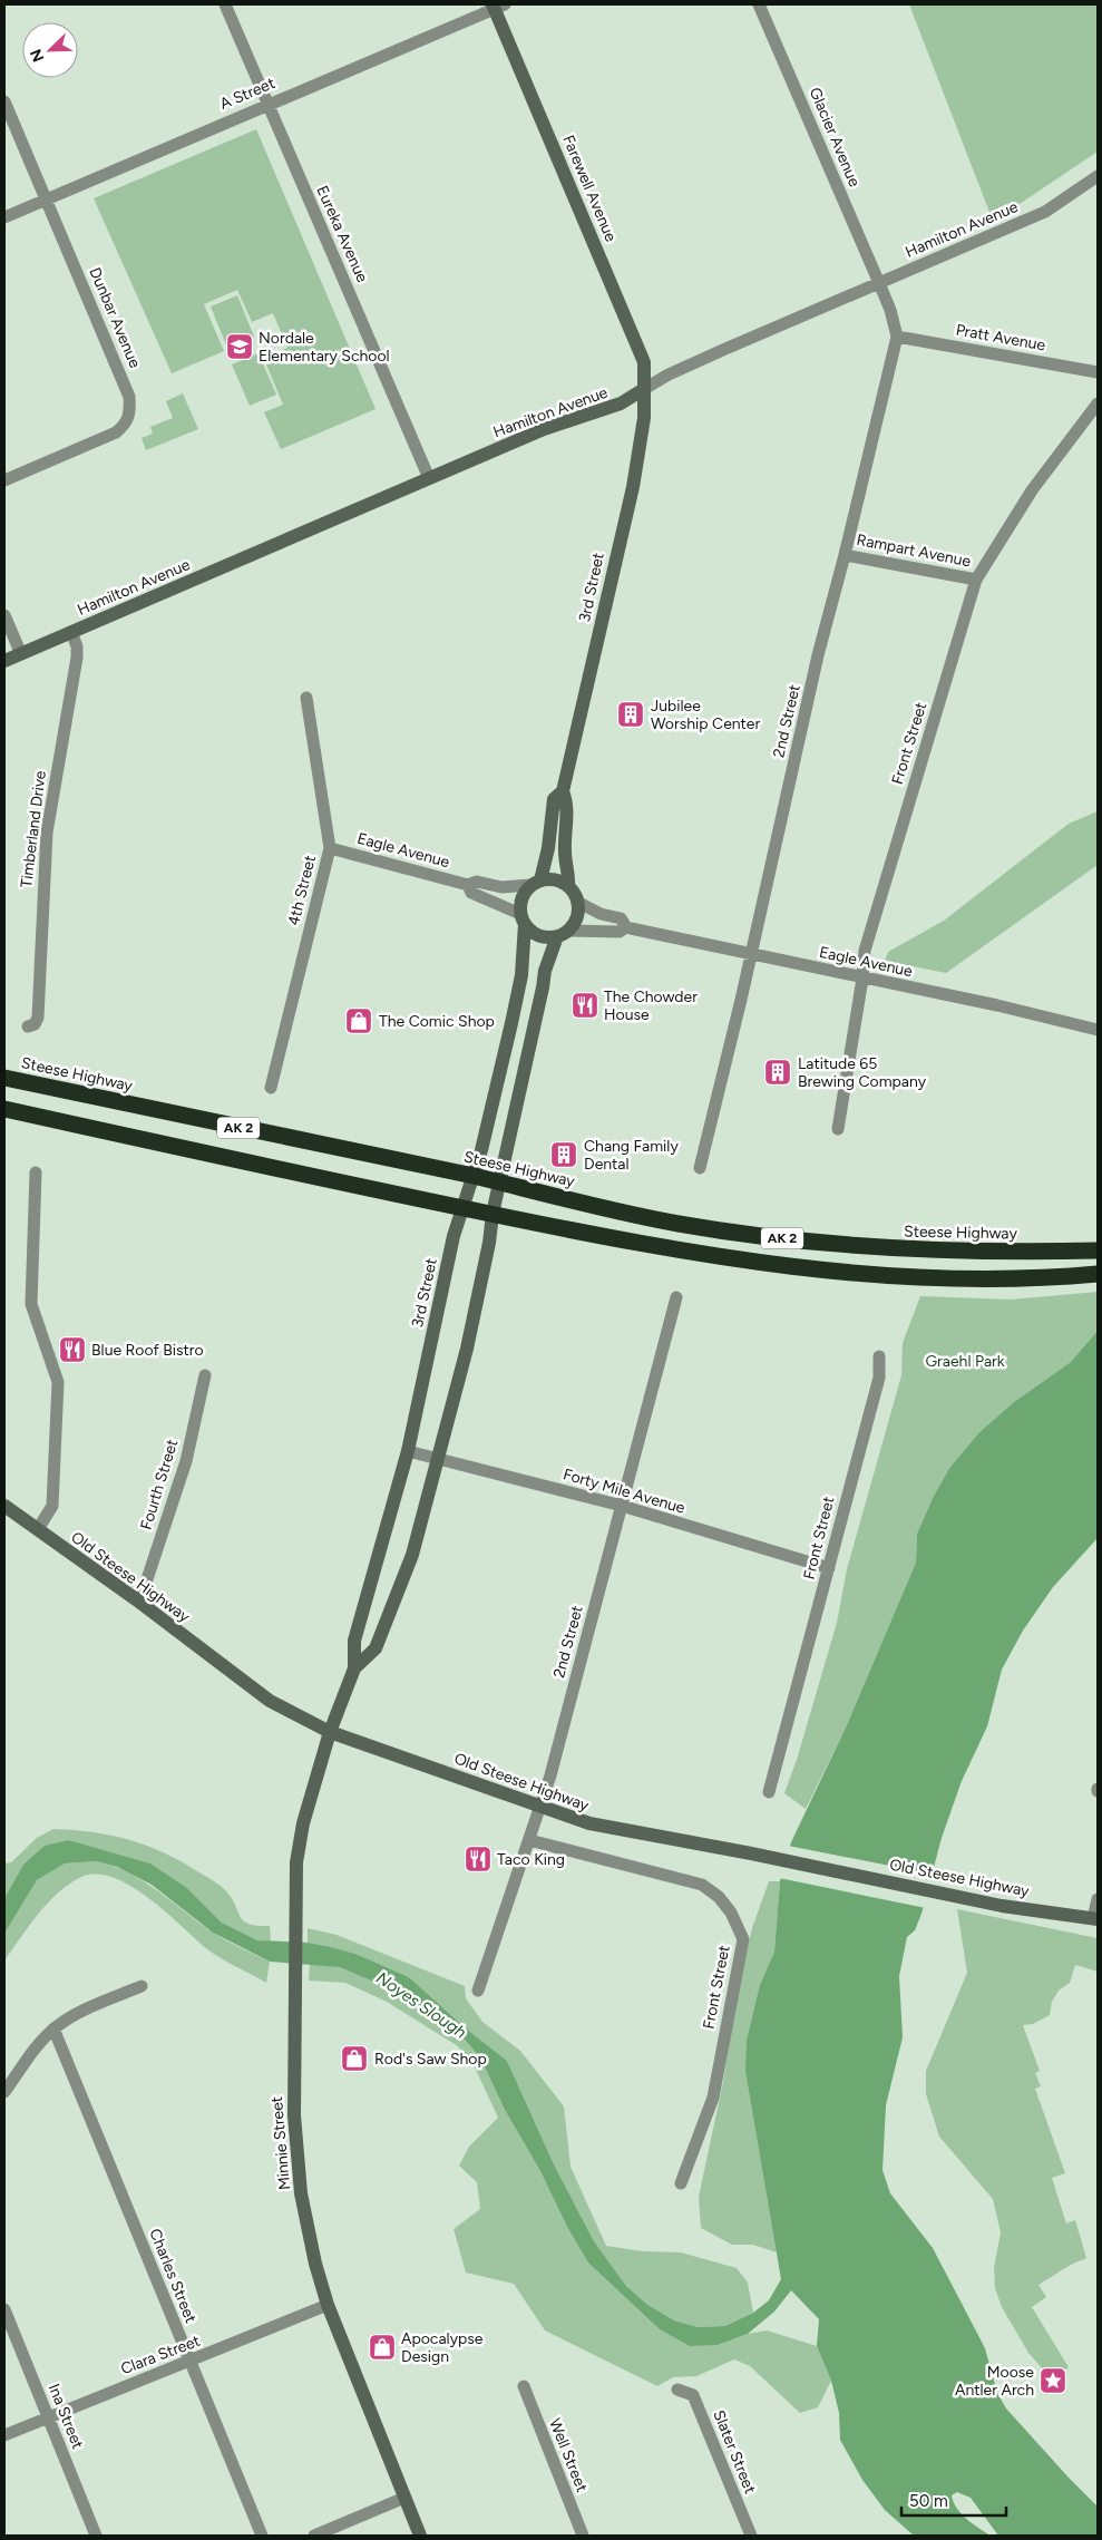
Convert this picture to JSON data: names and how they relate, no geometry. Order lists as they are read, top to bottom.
{
  "streets": {
    "highway": ["Steese Highway", "AK 2"],
    "main road": [
      "Farewell Avenue",
      "Hamilton Avenue",
      "3rd Street",
      "Old Steese Highway",
      "Minnie Street"
    ],
    "street": [
      "A Street",
      "Glacier Avenue",
      "Eureka Avenue",
      "Dunbar Avenue",
      "Pratt Avenue",
      "Rampart Avenue",
      "2nd Street",
      "Front Street",
      "Timberland Drive",
      "Eagle Avenue",
      "4th Street",
      "Fourth Street",
      "Forty Mile Avenue",
      "Charles Street",
      "Clara Street",
      "Ina Street",
      "Slater Street",
      "Well Street"
    ]
  },
  "crossings": [
    ["A Street", "Farewell Avenue"],
    ["A Street", "Eureka Avenue"],
    ["A Street", "Dunbar Avenue"],
    ["Glacier Avenue", "Hamilton Avenue"],
    ["Glacier Avenue", "2nd Street"],
    ["Farewell Avenue", "Hamilton Avenue"],
    ["Farewell Avenue", "3rd Street"],
    ["Hamilton Avenue", "Eureka Avenue"],
    ["Hamilton Avenue", "3rd Street"],
    ["Hamilton Avenue", "2nd Street"],
    ["Hamilton Avenue", "Timberland Drive"],
    ["Pratt Avenue", "2nd Street"],
    ["Rampart Avenue", "2nd Street"],
    ["Rampart Avenue", "Front Street"],
    ["3rd Street", "Eagle Avenue"],
    ["3rd Street", "Steese Highway"],
    ["3rd Street", "AK 2"],
    ["3rd Street", "Forty Mile Avenue"],
    ["3rd Street", "Old Steese Highway"],
    ["3rd Street", "Minnie Street"],
    ["2nd Street", "Front Street"],
    ["2nd Street", "Eagle Avenue"],
    ["2nd Street", "Forty Mile Avenue"],
    ["2nd Street", "Old Steese Highway"],
    ["Front Street", "Eagle Avenue"],
    ["Front Street", "Forty Mile Avenue"],
    ["Eagle Avenue", "4th Street"],
    ["Fourth Street", "Old Steese Highway"],
    ["Old Steese Highway", "Minnie Street"],
    ["Minnie Street", "Clara Street"],
    ["Charles Street", "Clara Street"],
    ["Clara Street", "Ina Street"]
  ],
  "water": ["Noyes Slough"],
  "parks": ["Graehl Park"],
  "places": {
    "school or university": ["Nordale Elementary School"],
    "building": ["Jubilee Worship Center", "Latitude 65 Brewing Company", "Chang Family Dental"],
    "restaurant": ["The Chowder House", "Blue Roof Bistro", "Taco King"],
    "shop": ["The Comic Shop", "Rod's Saw Shop", "Apocalypse Design"],
    "place": ["Moose Antler Arch"]
  },
  "scale_bar": "50 m",
  "north": "bottom left"
}
